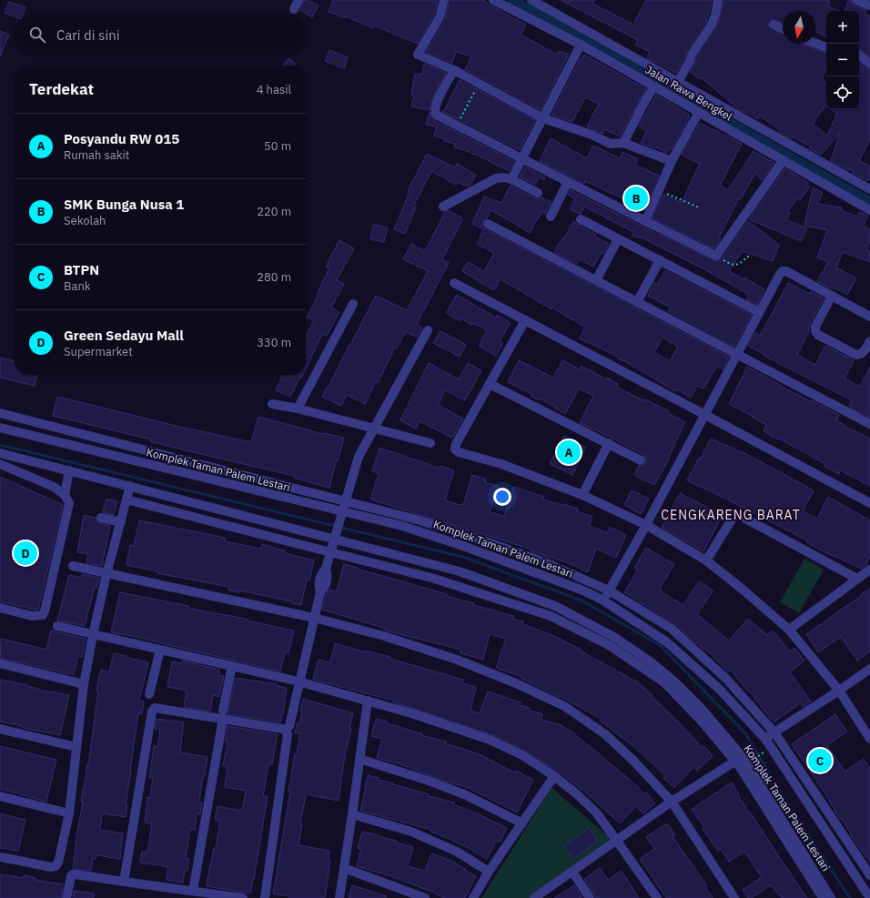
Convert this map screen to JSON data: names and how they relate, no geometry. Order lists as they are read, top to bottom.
{
  "streets": {
    "street": ["Jalan Rawa Bengkel", "Komplek Taman Palem Lestari"]
  },
  "districts": ["CENGKARENG BARAT"],
  "north": "bottom",
  "page": {
    "map_buttons": ["+", "−"],
    "search": "Cari di sini",
    "heading": ["Terdekat", "4 hasil"],
    "list": [
      {
        "mark": "A",
        "name": "Posyandu RW 015",
        "note": "Rumah sakit",
        "value": "50 m"
      },
      {
        "mark": "B",
        "name": "SMK Bunga Nusa 1",
        "note": "Sekolah",
        "value": "220 m"
      },
      {
        "mark": "C",
        "name": "BTPN",
        "note": "Bank",
        "value": "280 m"
      },
      {
        "mark": "D",
        "name": "Green Sedayu Mall",
        "note": "Supermarket",
        "value": "330 m"
      }
    ],
    "pins": [
      "B",
      "A",
      "D",
      "C"
    ]
  }
}
